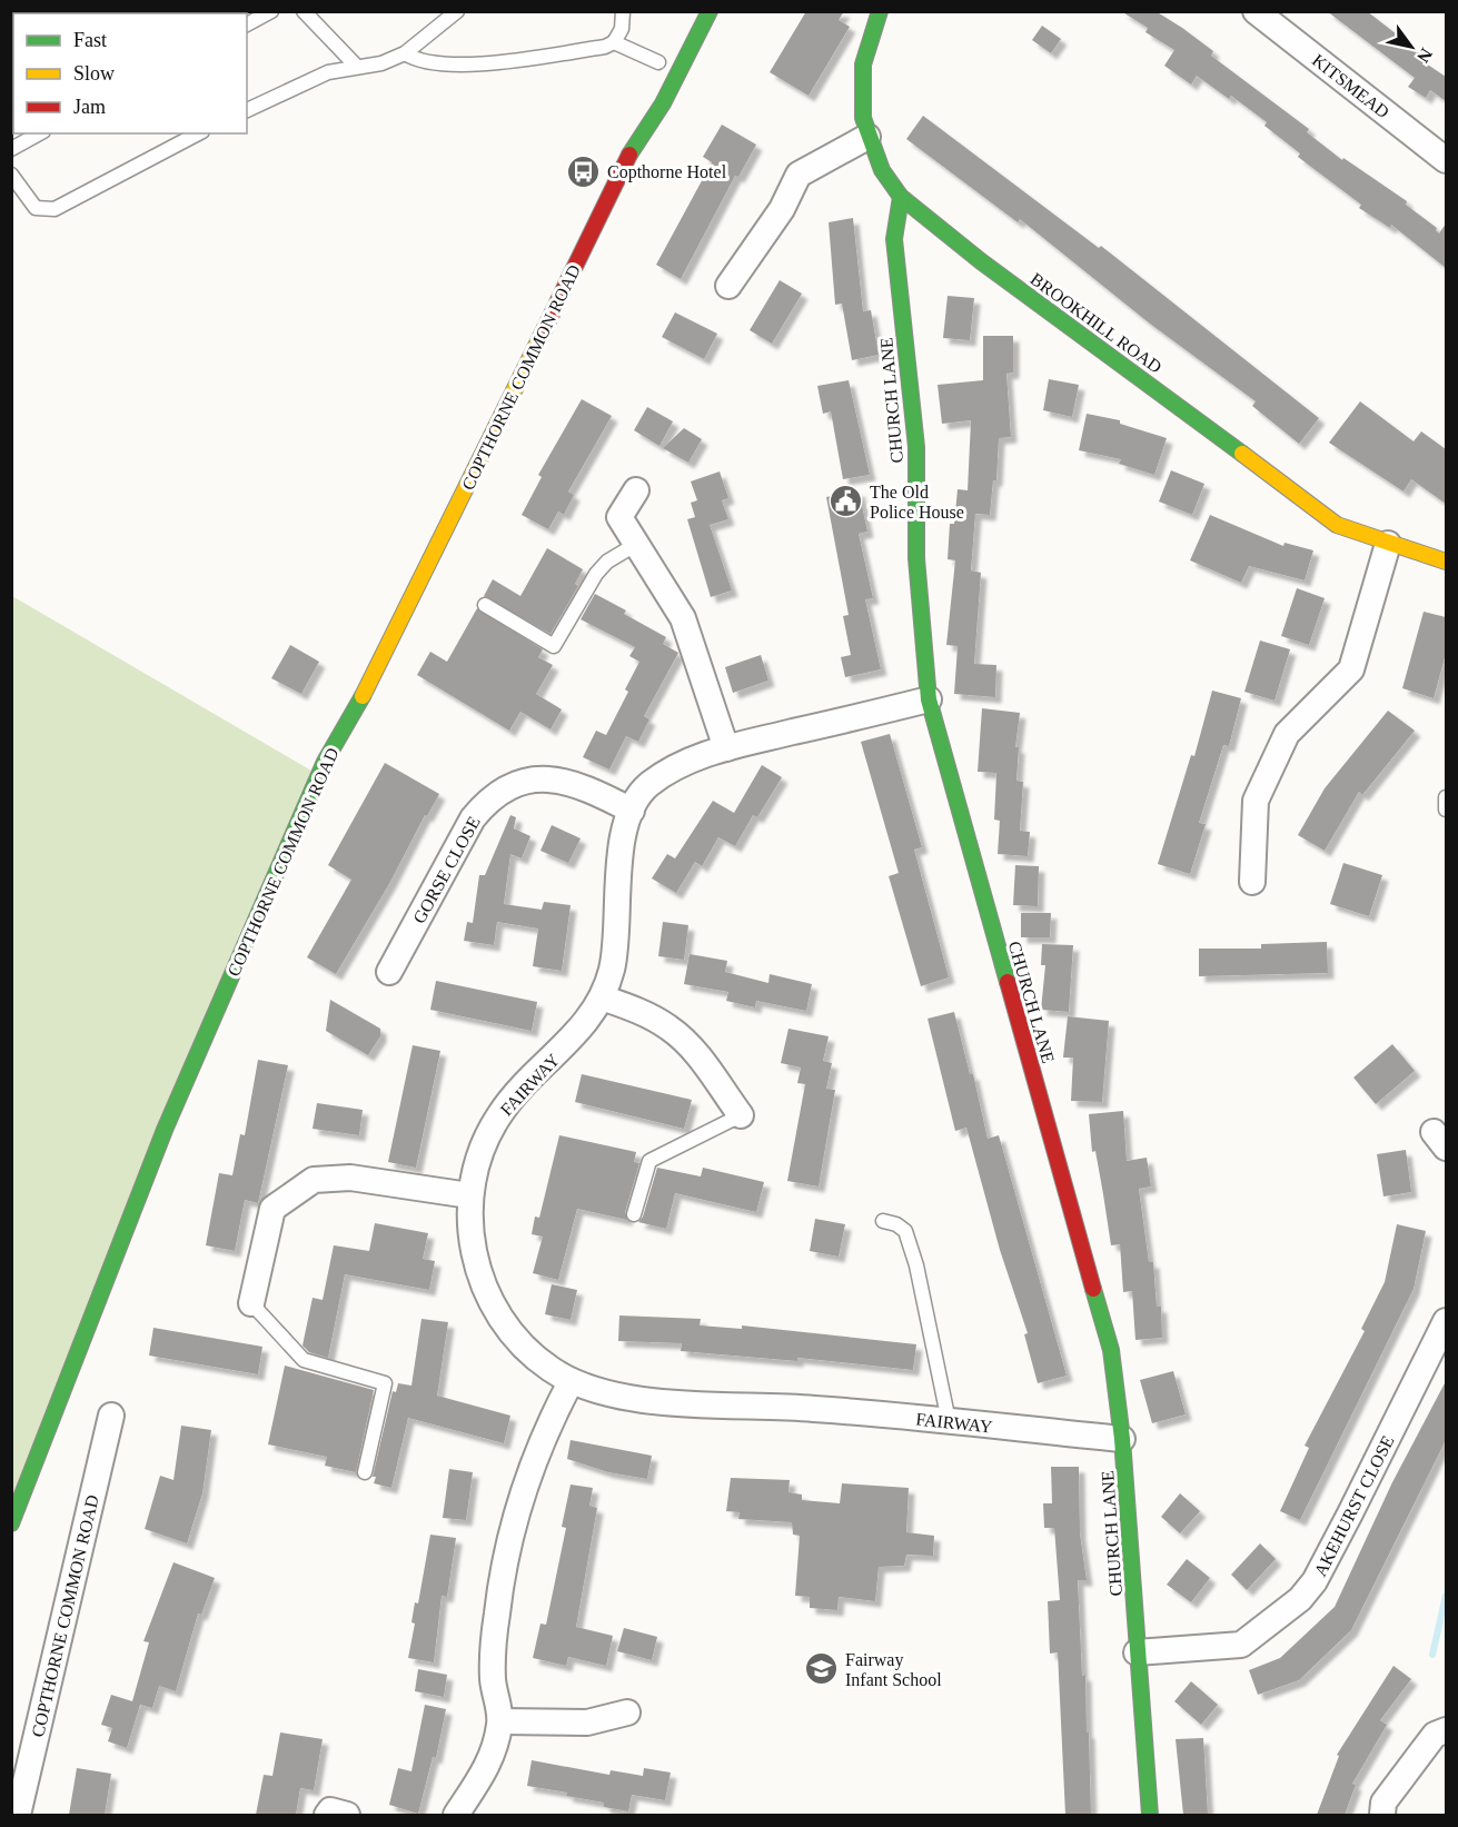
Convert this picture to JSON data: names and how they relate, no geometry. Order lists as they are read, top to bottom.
{
  "streets": {
    "main road": ["BROOKHILL ROAD", "COPTHORNE COMMON ROAD", "CHURCH LANE"],
    "street": [
      "KITSMEAD",
      "GORSE CLOSE",
      "FAIRWAY",
      "AKEHURST CLOSE"
    ]
  },
  "crossings": [
    ["BROOKHILL ROAD", "CHURCH LANE"],
    ["CHURCH LANE", "FAIRWAY"],
    ["CHURCH LANE", "AKEHURST CLOSE"],
    ["GORSE CLOSE", "FAIRWAY"]
  ],
  "places": {
    "bus stop": ["Copthorne Hotel"],
    "public building": ["The Old Police House"],
    "school or university": ["Fairway Infant School"]
  },
  "legend": ["Fast", "Slow", "Jam"],
  "north": "bottom right"
}
